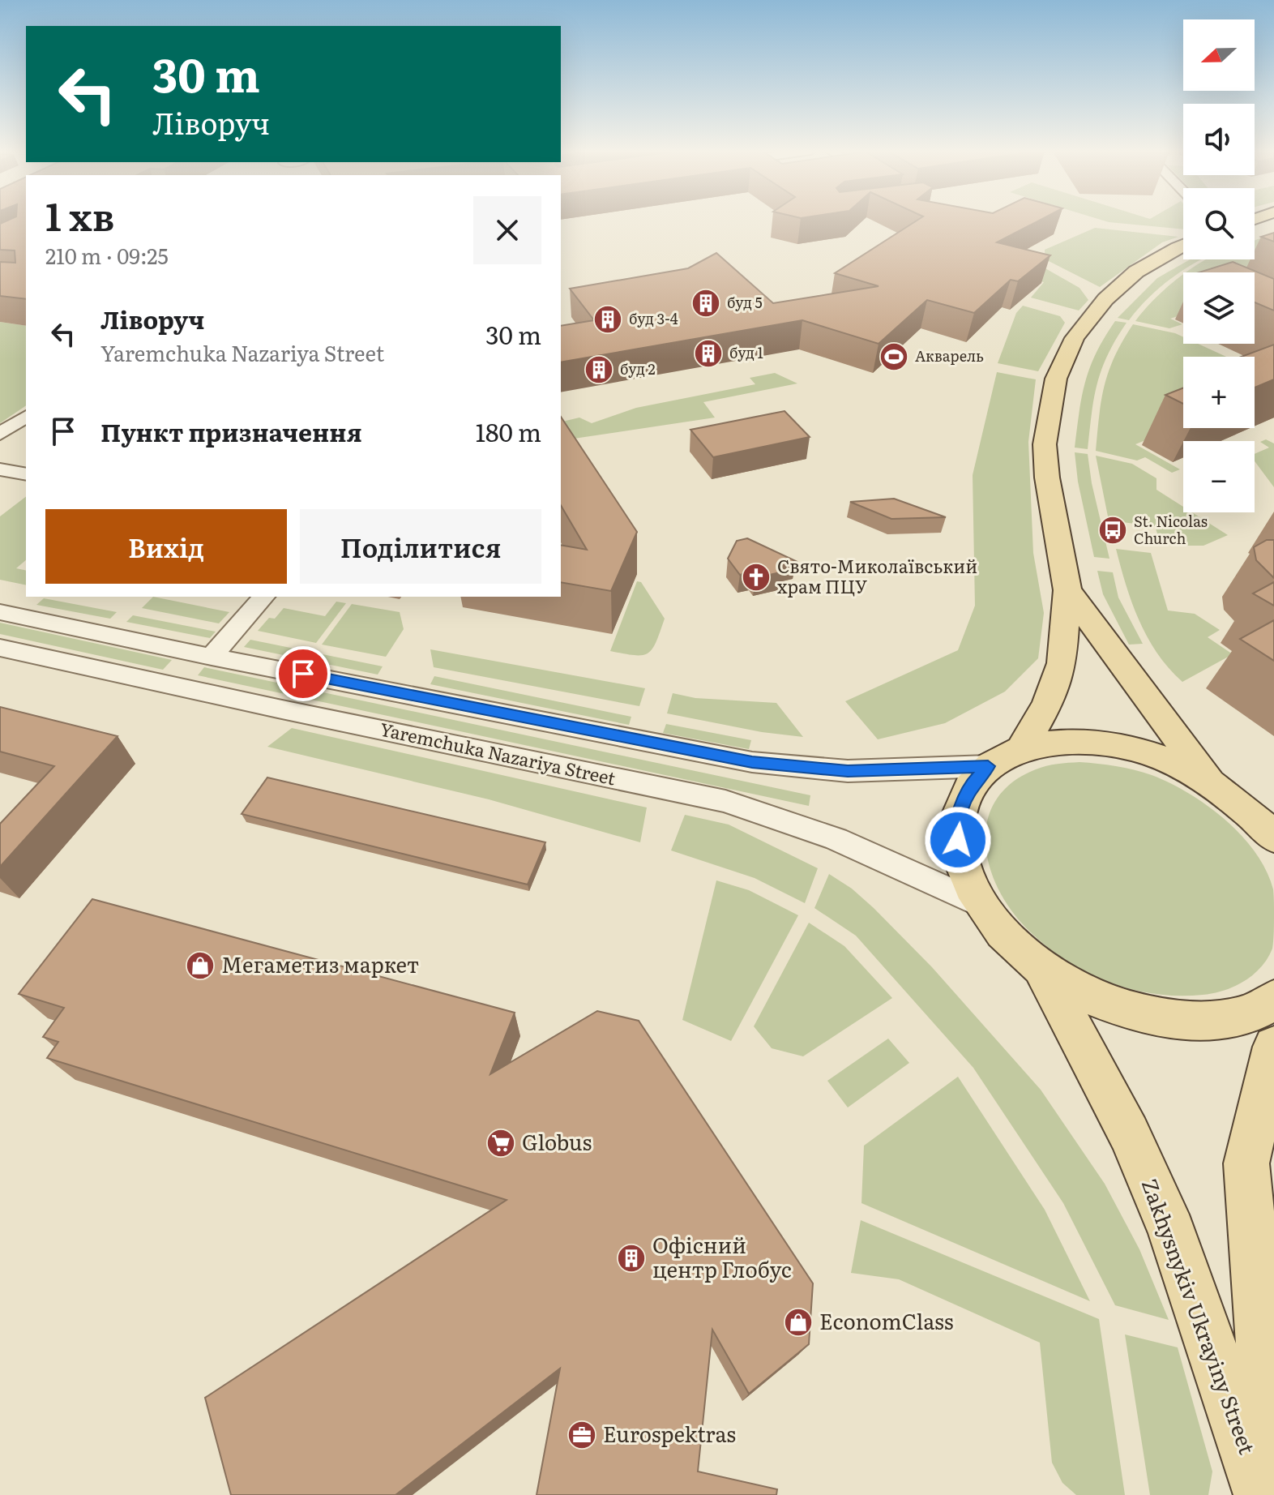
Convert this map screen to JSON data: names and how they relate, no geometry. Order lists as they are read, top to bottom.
{
  "streets": {
    "main road": ["Zakhysnykiv Ukrayiny Street"],
    "street": ["Yaremchuka Nazariya Street"]
  },
  "places": {
    "building": [
      "буд 5",
      "буд 3-4",
      "буд 1",
      "буд 2",
      "Офісний центр Глобус"
    ],
    "sports": ["Акварель"],
    "bus stop": ["St. Nicolas Church"],
    "church": ["Свято-Миколаївський храм ПЦУ"],
    "shop": ["Мегаметиз маркет", "EconomClass"],
    "supermarket": ["Globus"],
    "office": ["Eurospektras"]
  },
  "north": "left",
  "page": {
    "map_buttons": ["+", "−"],
    "turn": ["30 m", "Ліворуч"],
    "heading": ["1 хв", "210 m · 09:25"],
    "list": [
      {
        "name": "Ліворуч",
        "note": "Yaremchuka Nazariya Street",
        "value": "30 m"
      },
      {
        "name": "Пункт призначення",
        "value": "180 m"
      }
    ],
    "buttons": ["Вихід", "Поділитися"]
  }
}
